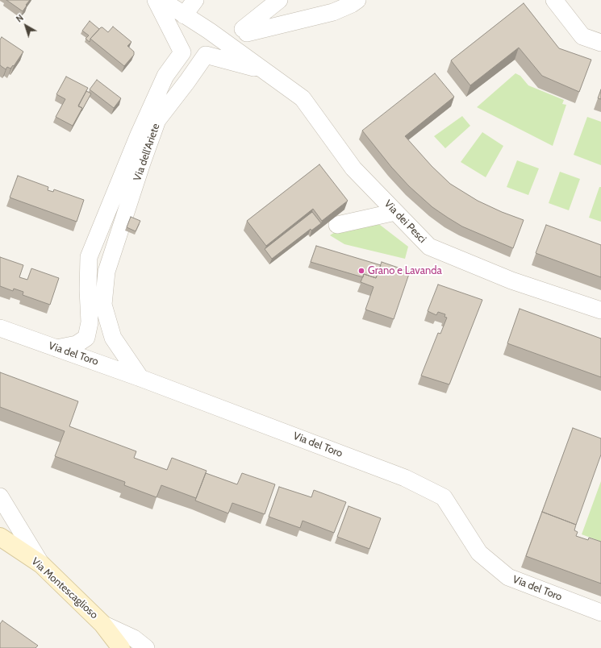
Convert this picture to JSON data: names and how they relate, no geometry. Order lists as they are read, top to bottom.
{
  "streets": {
    "main road": ["Via Montescaglioso"],
    "street": ["Via dell'Ariete", "Via dei Pesci", "Via del Toro"]
  },
  "crossings": [
    ["Via dell'Ariete", "Via del Toro"]
  ],
  "places": ["Grano e Lavanda"],
  "north": "top left"
}
